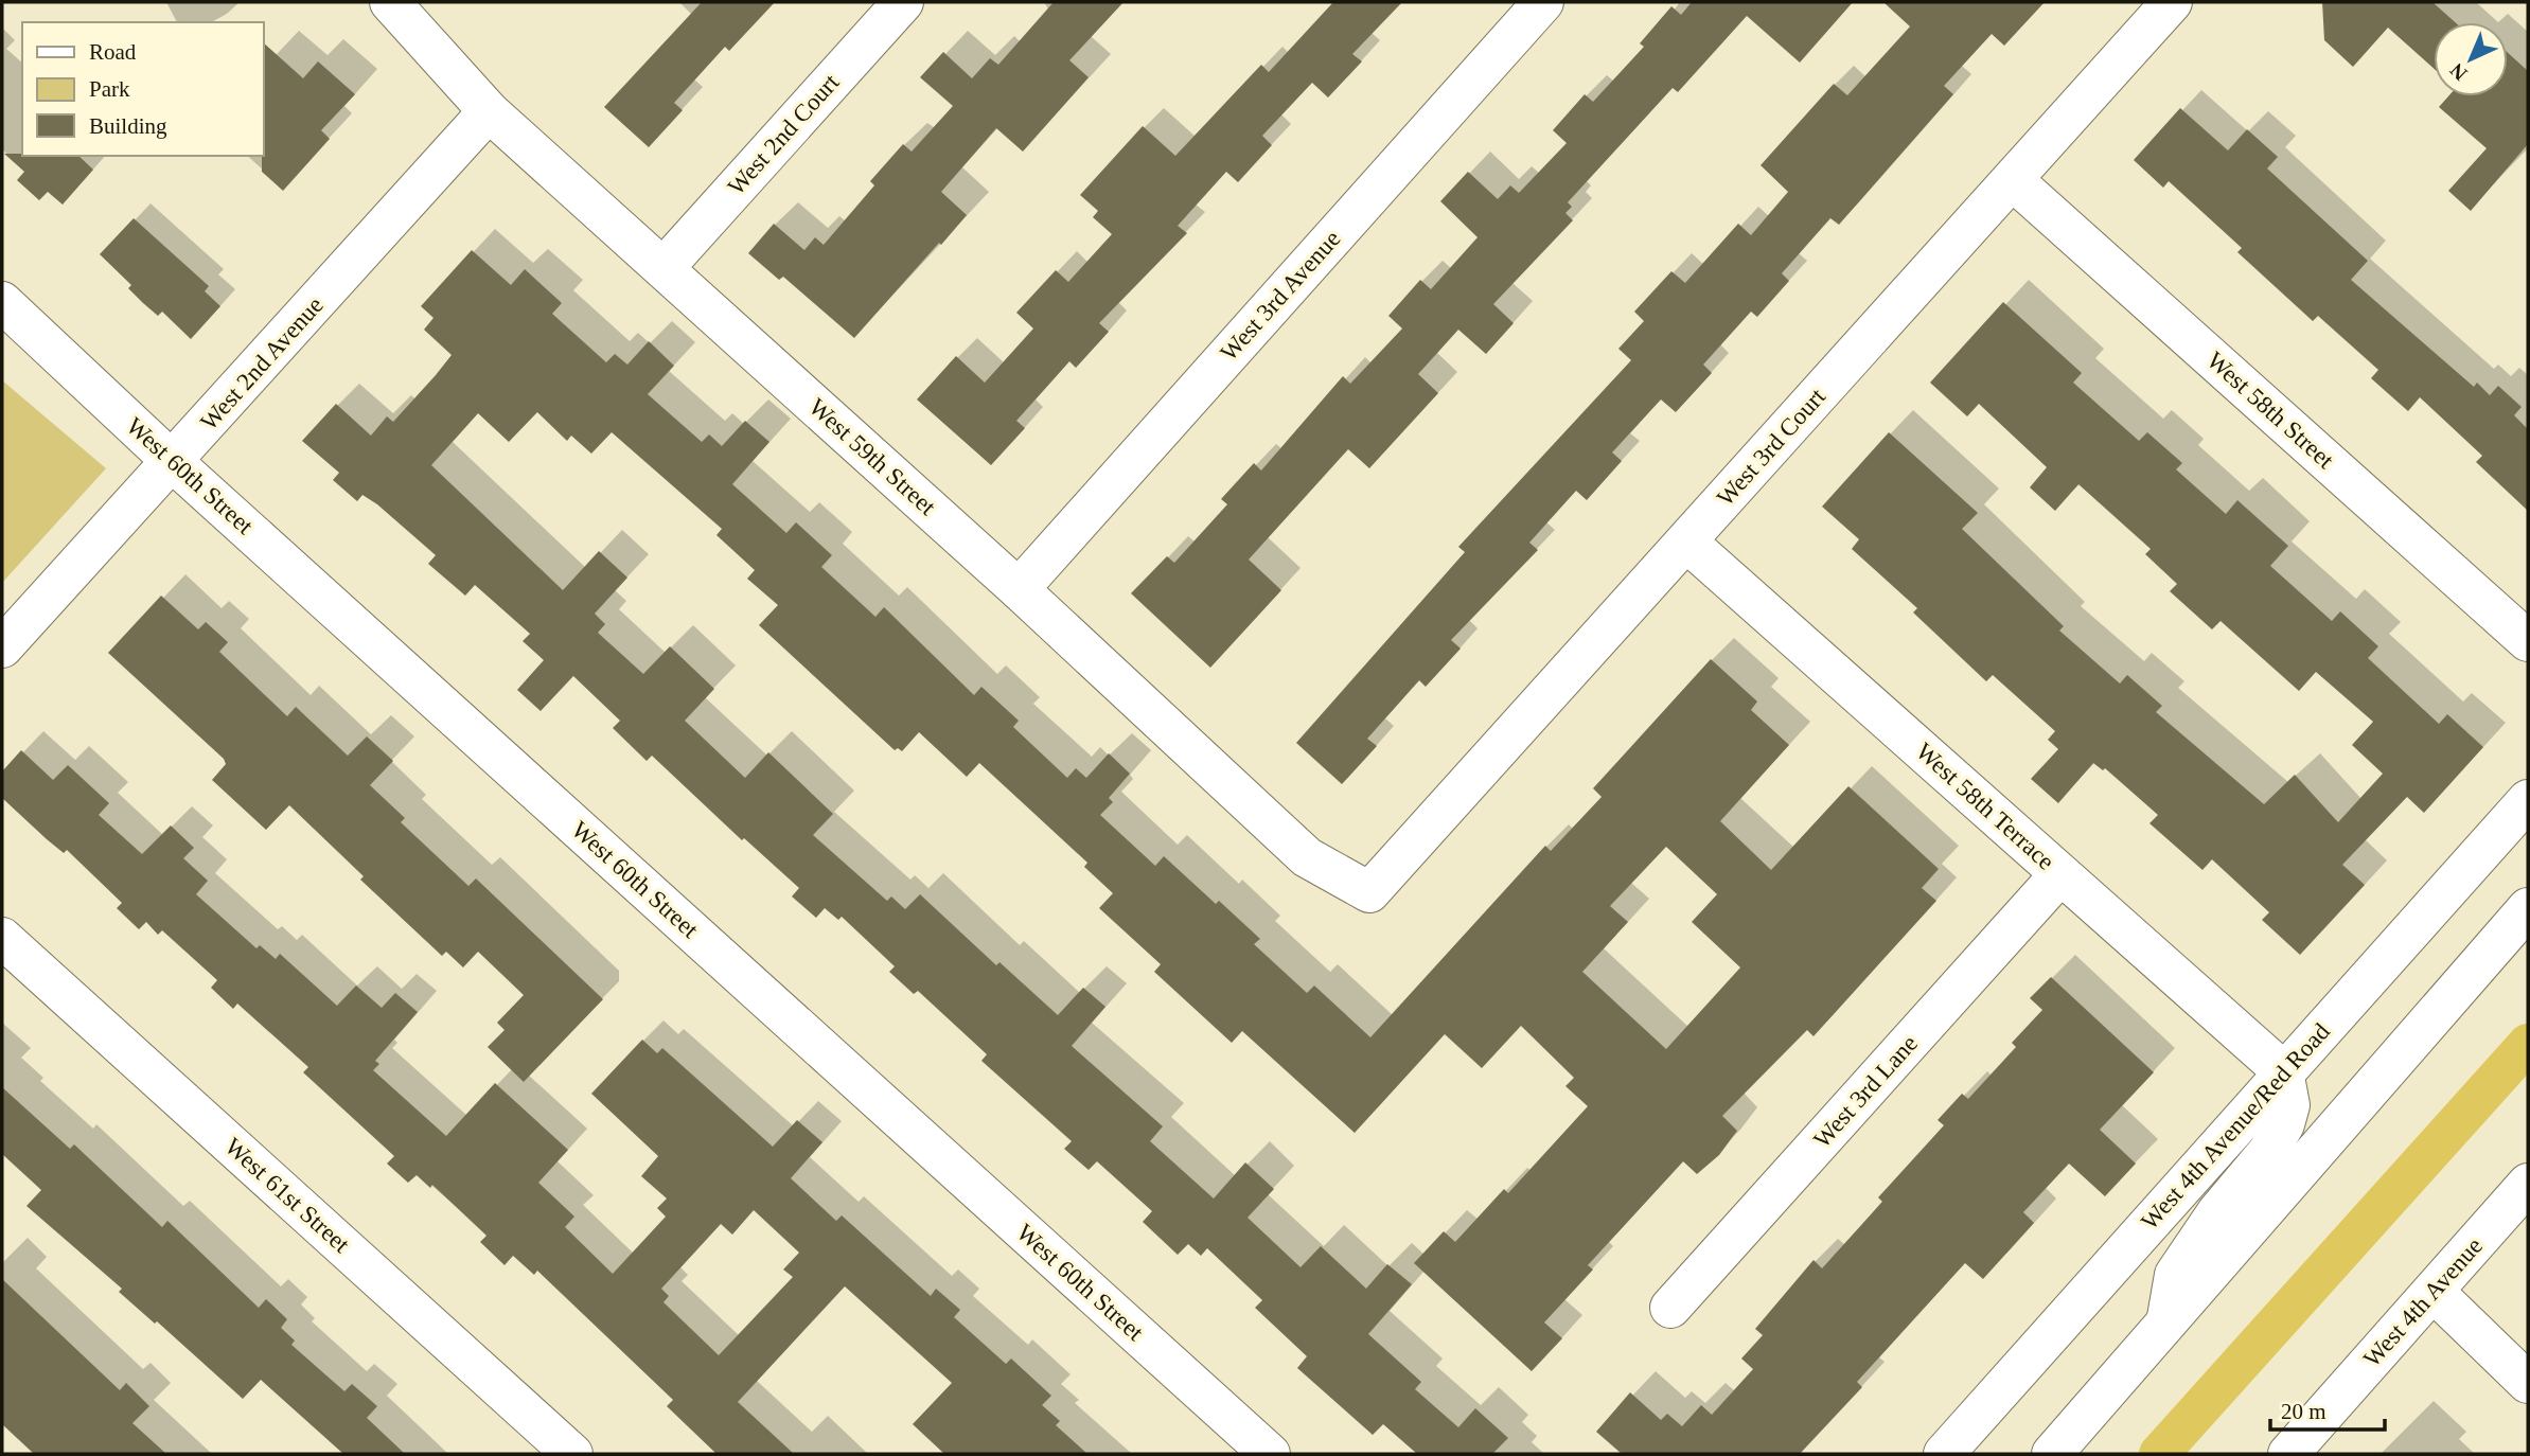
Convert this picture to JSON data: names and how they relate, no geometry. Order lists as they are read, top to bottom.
{
  "streets": {
    "street": [
      "West 2nd Court",
      "West 3rd Avenue",
      "West 2nd Avenue",
      "West 58th Street",
      "West 3rd Court",
      "West 59th Street",
      "West 60th Street",
      "West 58th Terrace",
      "West 3rd Lane",
      "West 4th Avenue/Red Road",
      "West 61st Street",
      "West 4th Avenue"
    ]
  },
  "crossings": [
    ["West 2nd Court", "West 59th Street"],
    ["West 3rd Avenue", "West 59th Street"],
    ["West 2nd Avenue", "West 59th Street"],
    ["West 2nd Avenue", "West 60th Street"],
    ["West 58th Street", "West 3rd Court"],
    ["West 3rd Court", "West 59th Street"],
    ["West 3rd Court", "West 58th Terrace"],
    ["West 58th Terrace", "West 3rd Lane"],
    ["West 58th Terrace", "West 4th Avenue/Red Road"]
  ],
  "legend": ["Road", "Park", "Building"],
  "scale_bar": "20 m",
  "north": "bottom left"
}
